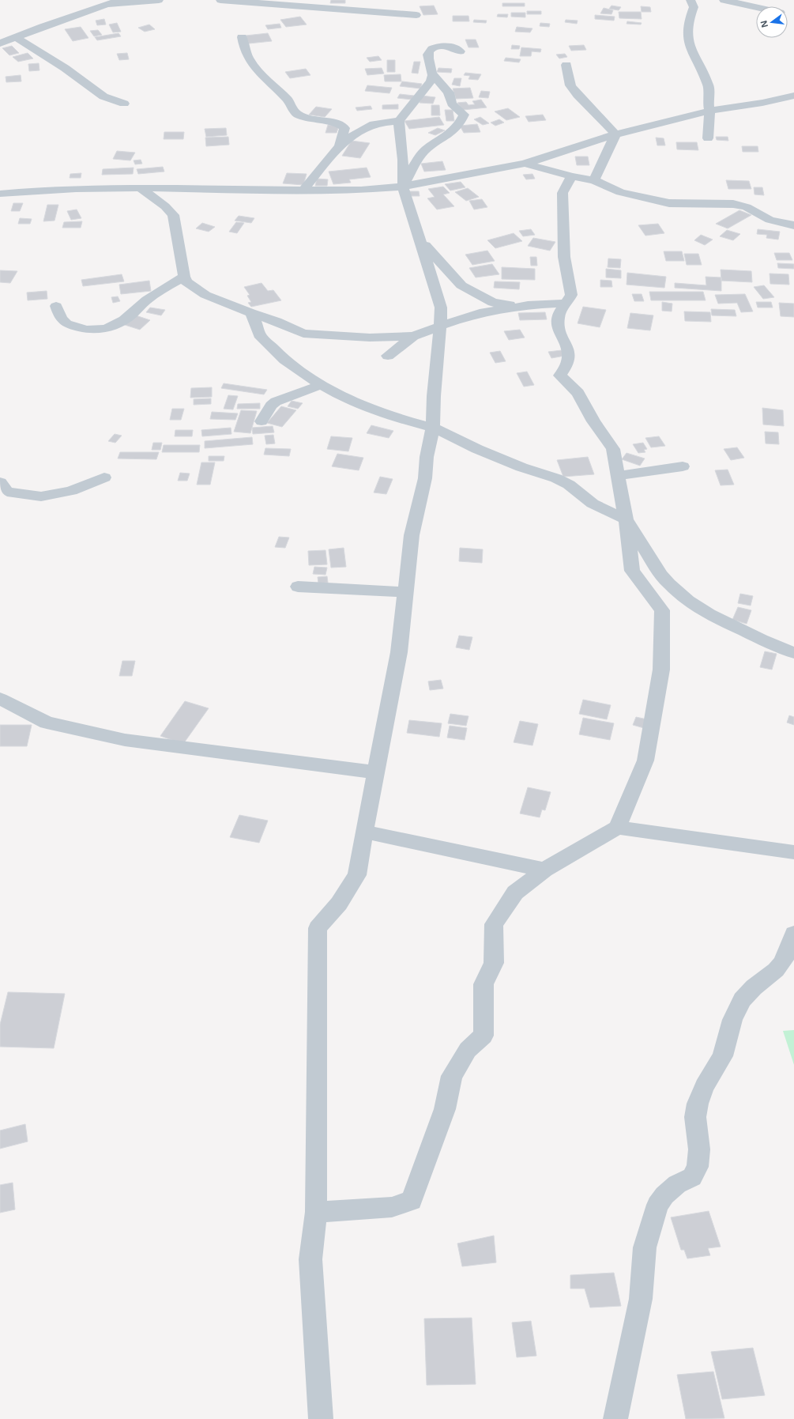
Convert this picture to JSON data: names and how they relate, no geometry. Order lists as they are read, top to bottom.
{
  "north": "left"
}
